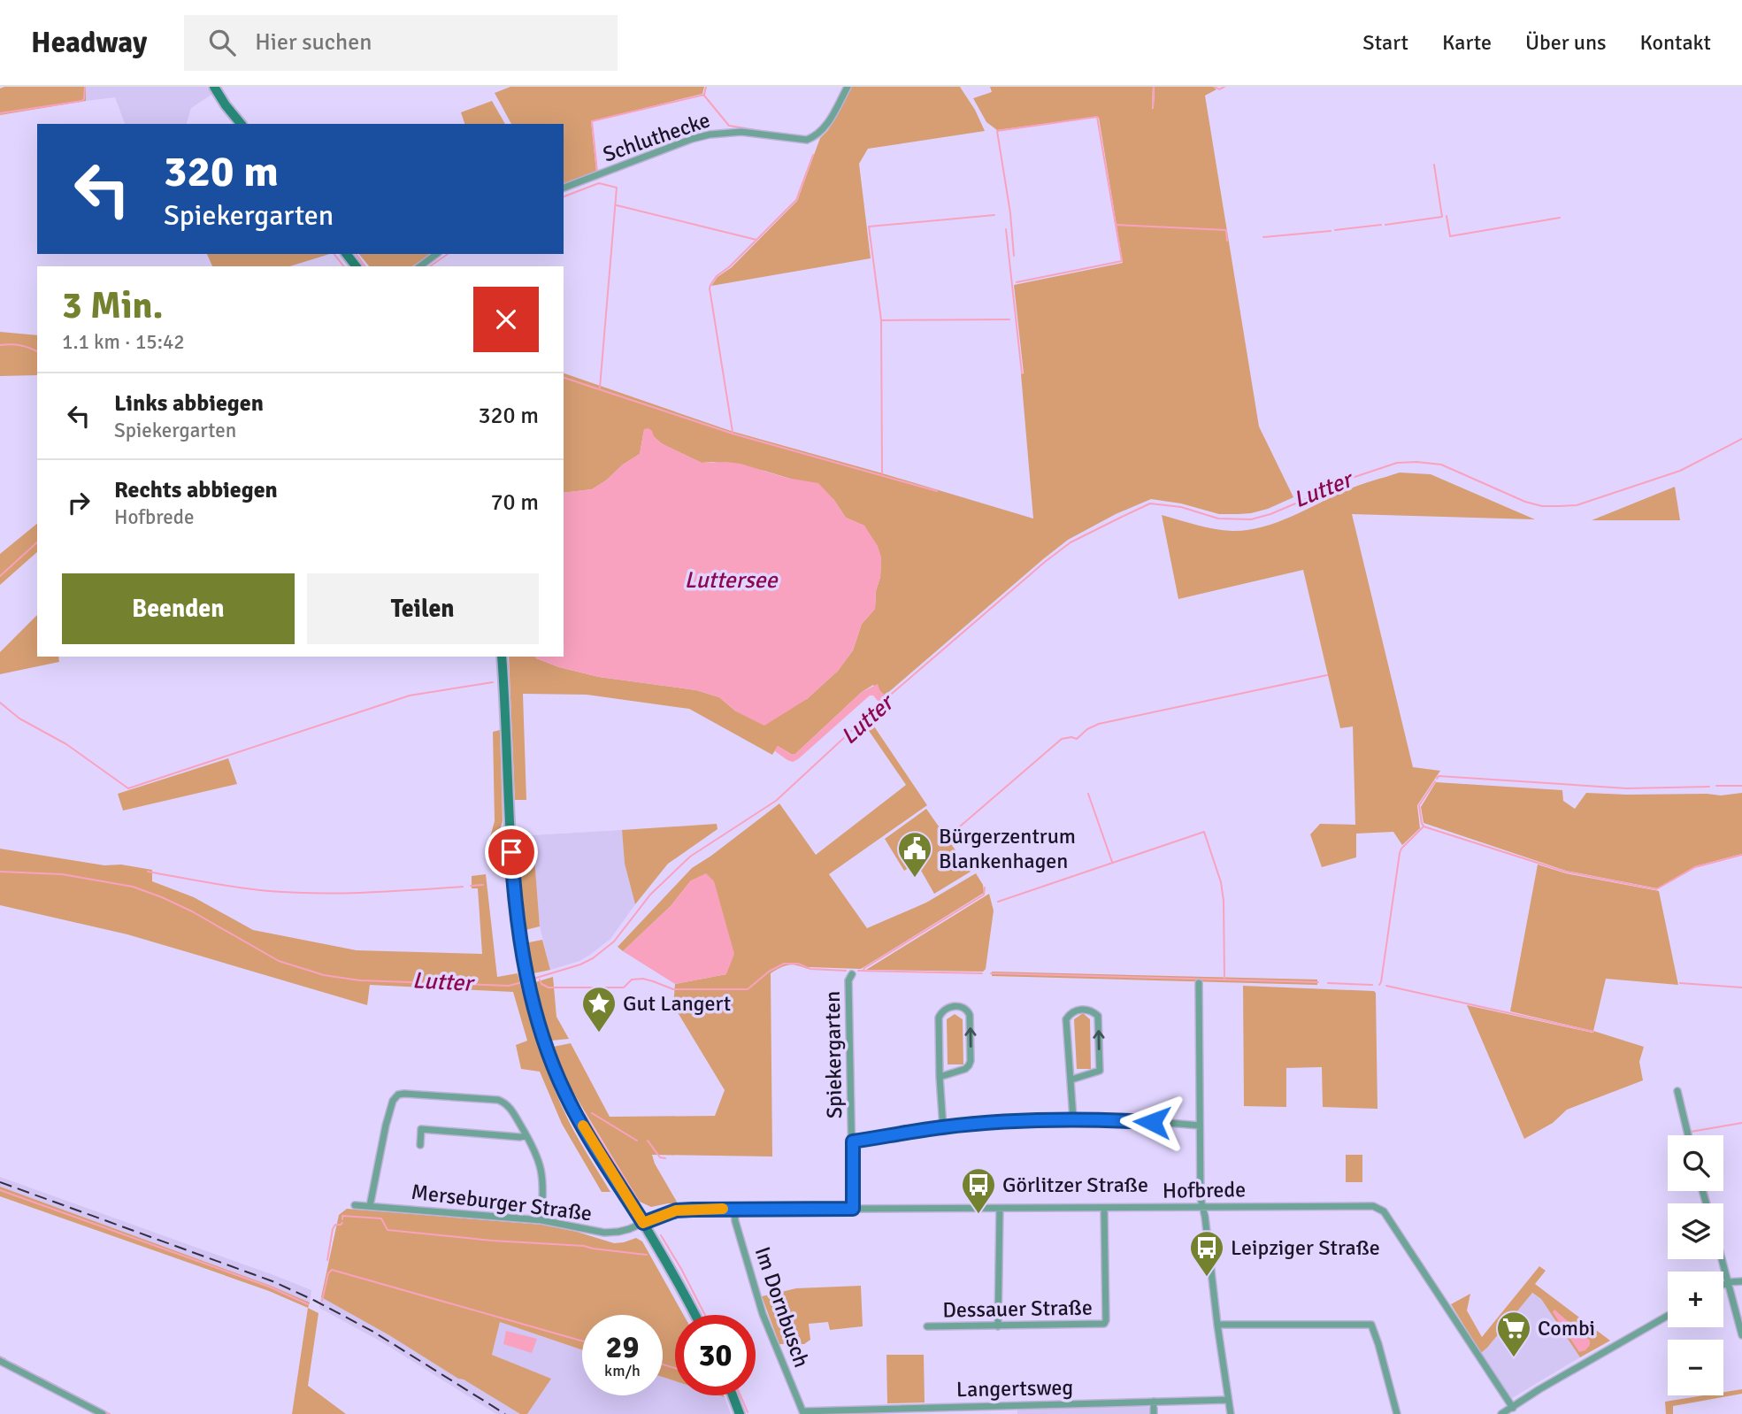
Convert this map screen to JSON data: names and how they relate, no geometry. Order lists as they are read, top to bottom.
{
  "streets": {
    "street": [
      "Schluthecke",
      "Spiekergarten",
      "Hofbrede",
      "Merseburger Straße",
      "Im Dornbusch",
      "Dessauer Straße",
      "Langertsweg"
    ]
  },
  "crossings": [
    ["Spiekergarten", "Hofbrede"],
    ["Hofbrede", "Merseburger Straße"],
    ["Hofbrede", "Im Dornbusch"],
    ["Hofbrede", "Dessauer Straße"],
    ["Im Dornbusch", "Langertsweg"]
  ],
  "water": ["Lutter", "Luttersee"],
  "places": {
    "public building": ["Bürgerzentrum Blankenhagen"],
    "place": ["Gut Langert"],
    "bus stop": ["Görlitzer Straße", "Leipziger Straße"],
    "supermarket": ["Combi"]
  },
  "page": {
    "header": "Headway",
    "search": "Hier suchen",
    "nav": [
      "Start",
      "Karte",
      "Über uns",
      "Kontakt"
    ],
    "turn": ["320 m", "Spiekergarten"],
    "heading": ["3 Min.", "1.1 km · 15:42"],
    "list": [
      {
        "name": "Links abbiegen",
        "note": "Spiekergarten",
        "value": "320 m"
      },
      {
        "name": "Rechts abbiegen",
        "note": "Hofbrede",
        "value": "70 m"
      }
    ],
    "buttons": ["Beenden", "Teilen"],
    "map_buttons": ["+", "−"],
    "speed": "29 km/h",
    "limit": "30"
  }
}
